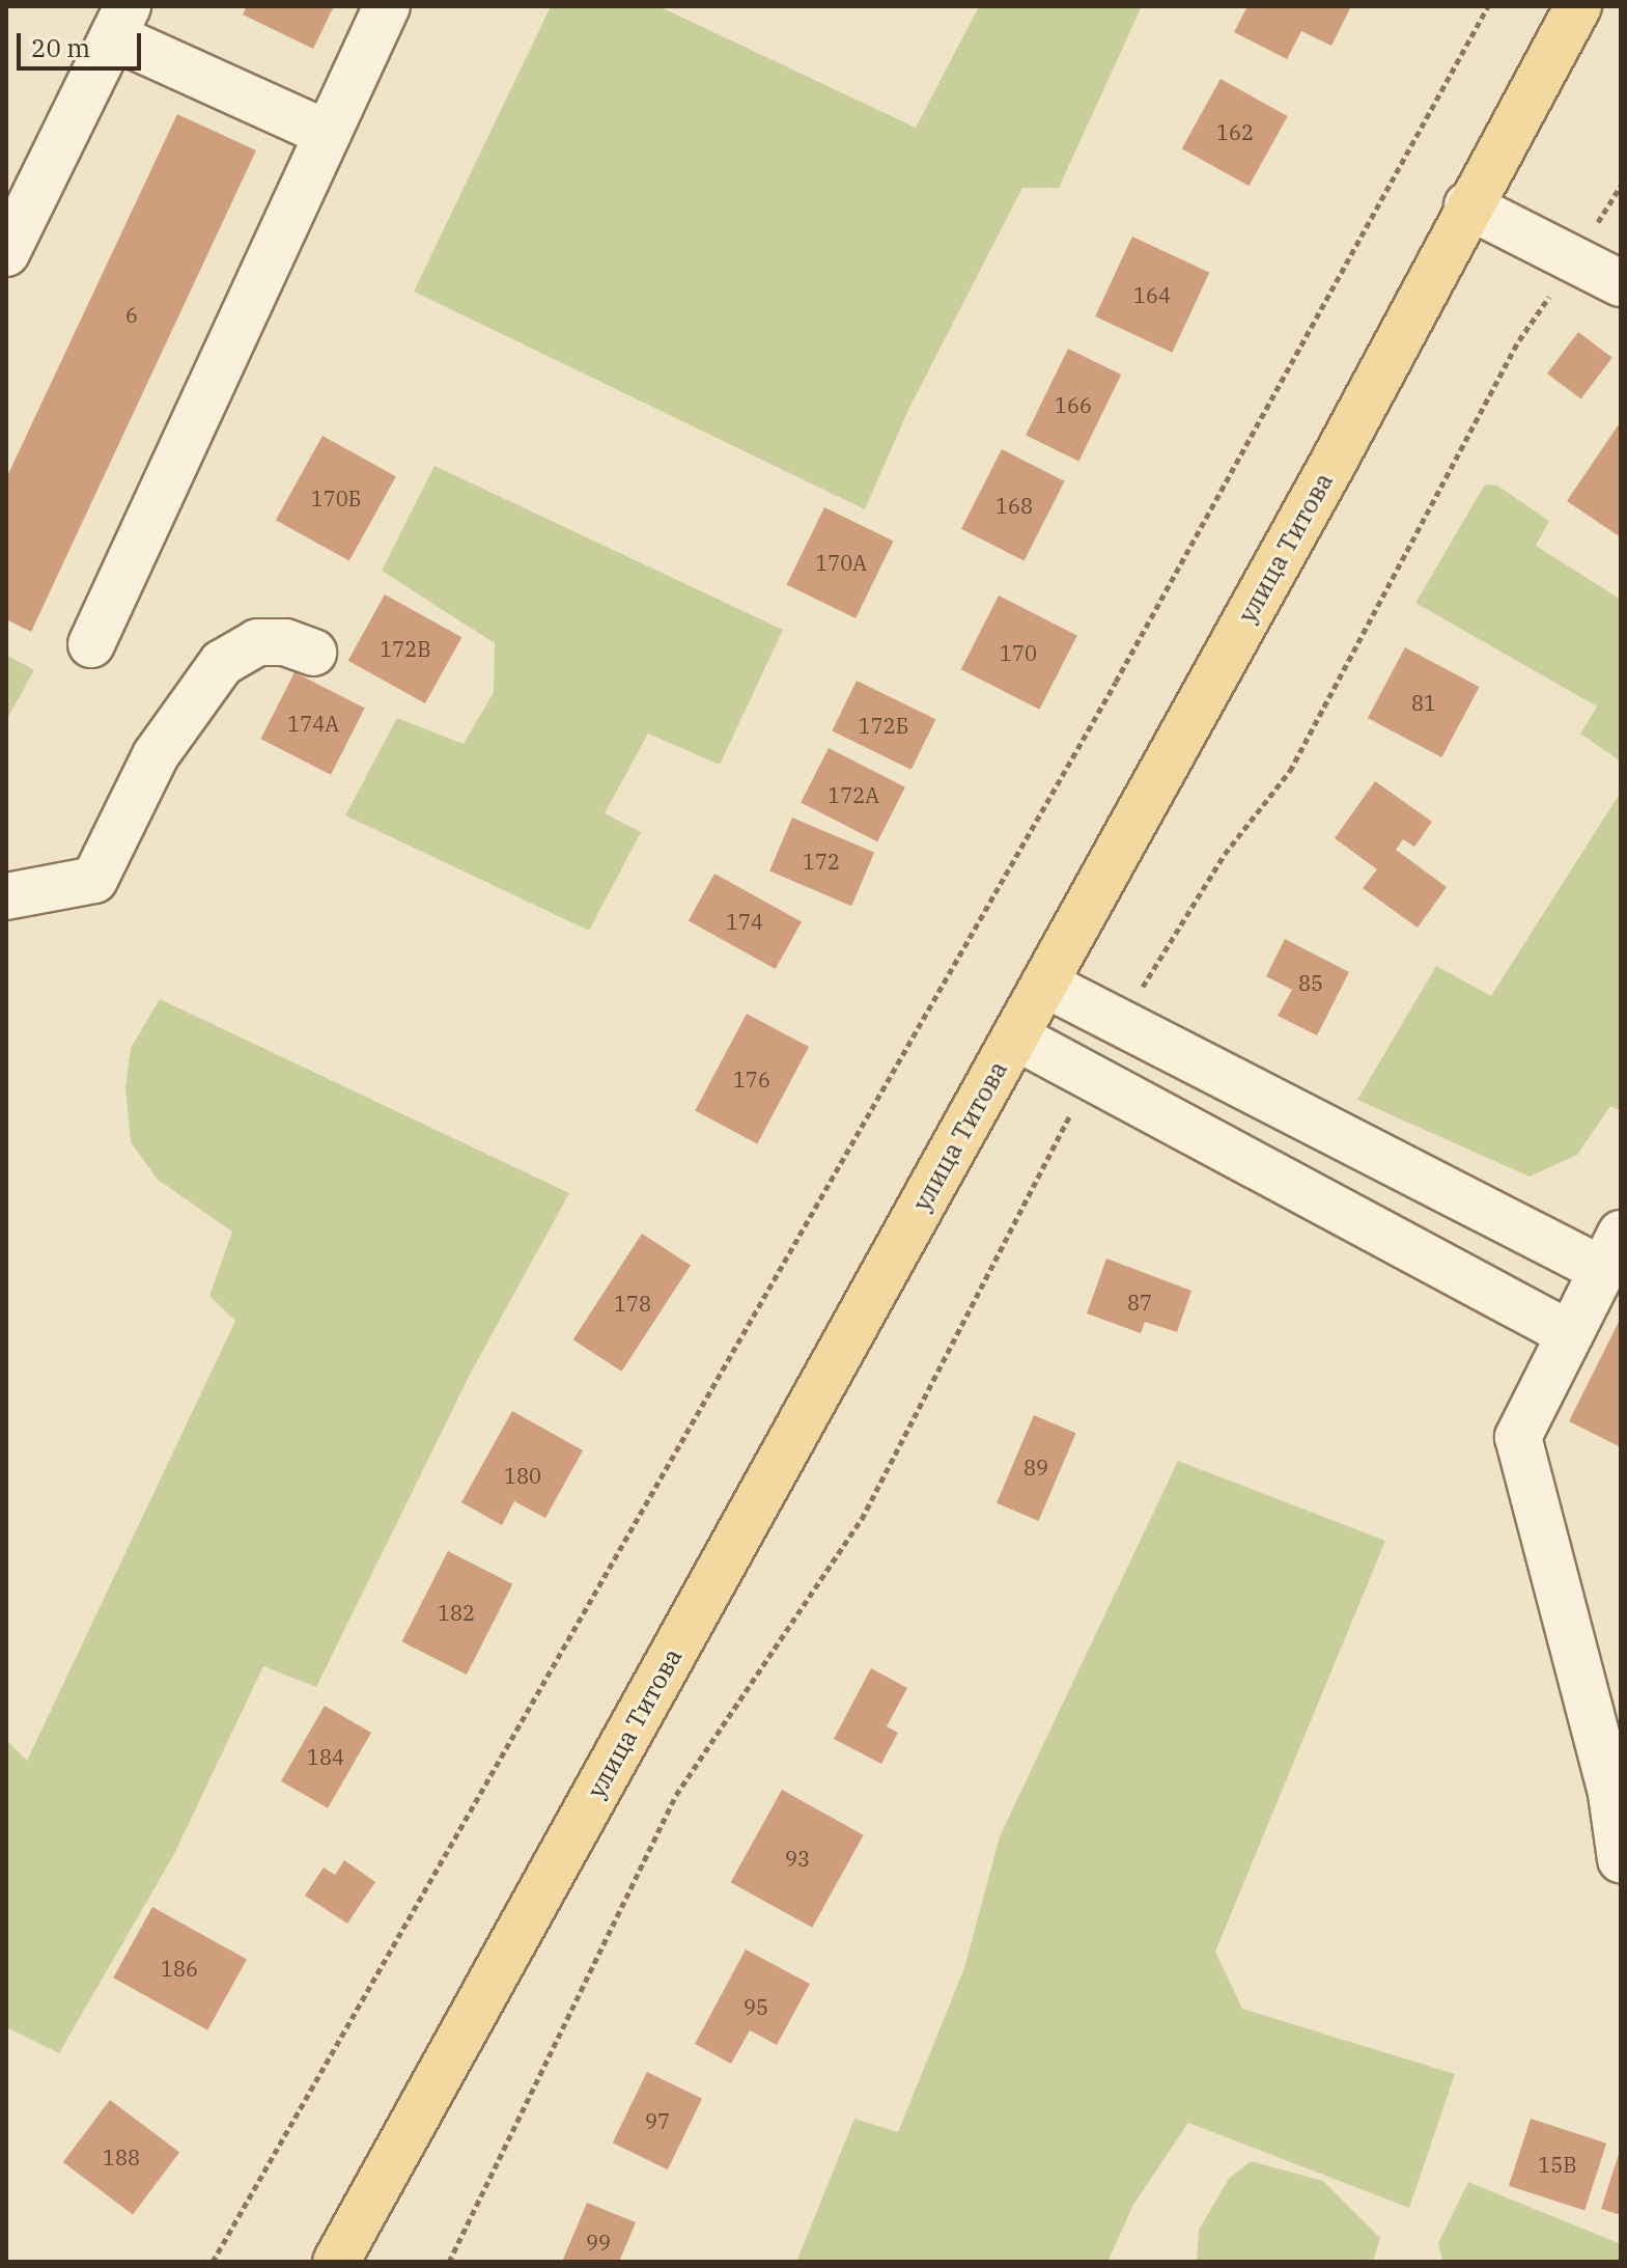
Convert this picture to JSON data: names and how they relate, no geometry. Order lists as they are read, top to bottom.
{
  "streets": {
    "main road": ["улица Титова"]
  },
  "house_numbers": [
    "162",
    "164",
    "6",
    "166",
    "170Б",
    "168",
    "170А",
    "172В",
    "170",
    "81",
    "174А",
    "172Б",
    "172А",
    "172",
    "174",
    "85",
    "176",
    "87",
    "178",
    "89",
    "180",
    "182",
    "184",
    "93",
    "186",
    "95",
    "97",
    "188",
    "15В",
    "99"
  ],
  "scale_bar": "20 m"
}
